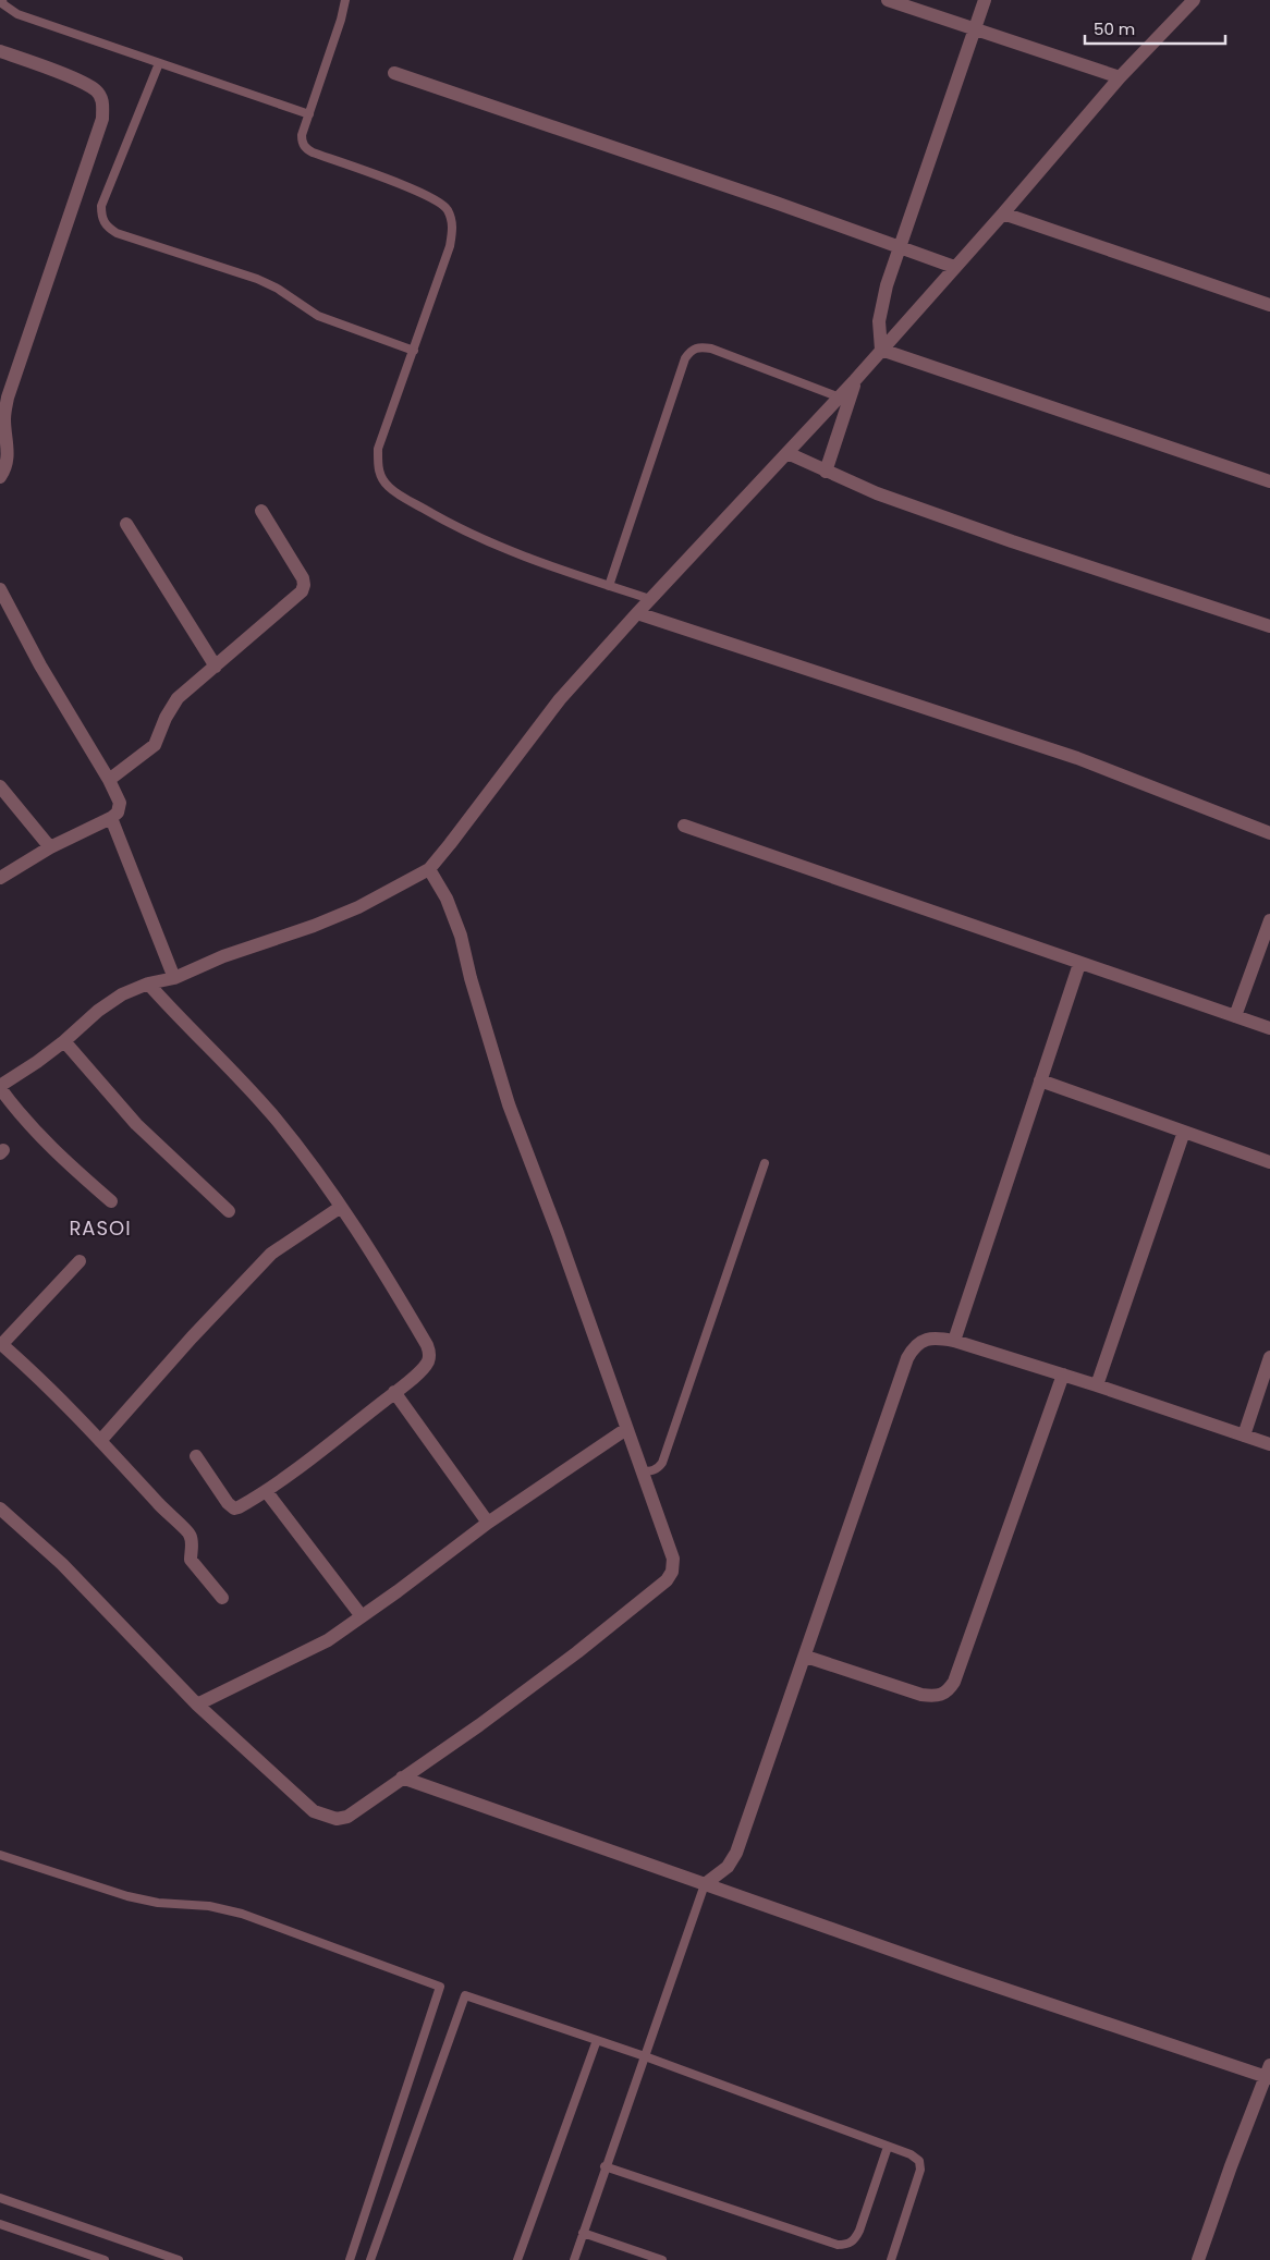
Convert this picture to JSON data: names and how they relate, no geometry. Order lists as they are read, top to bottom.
{
  "districts": ["RASOI"],
  "scale_bar": "50 m"
}
